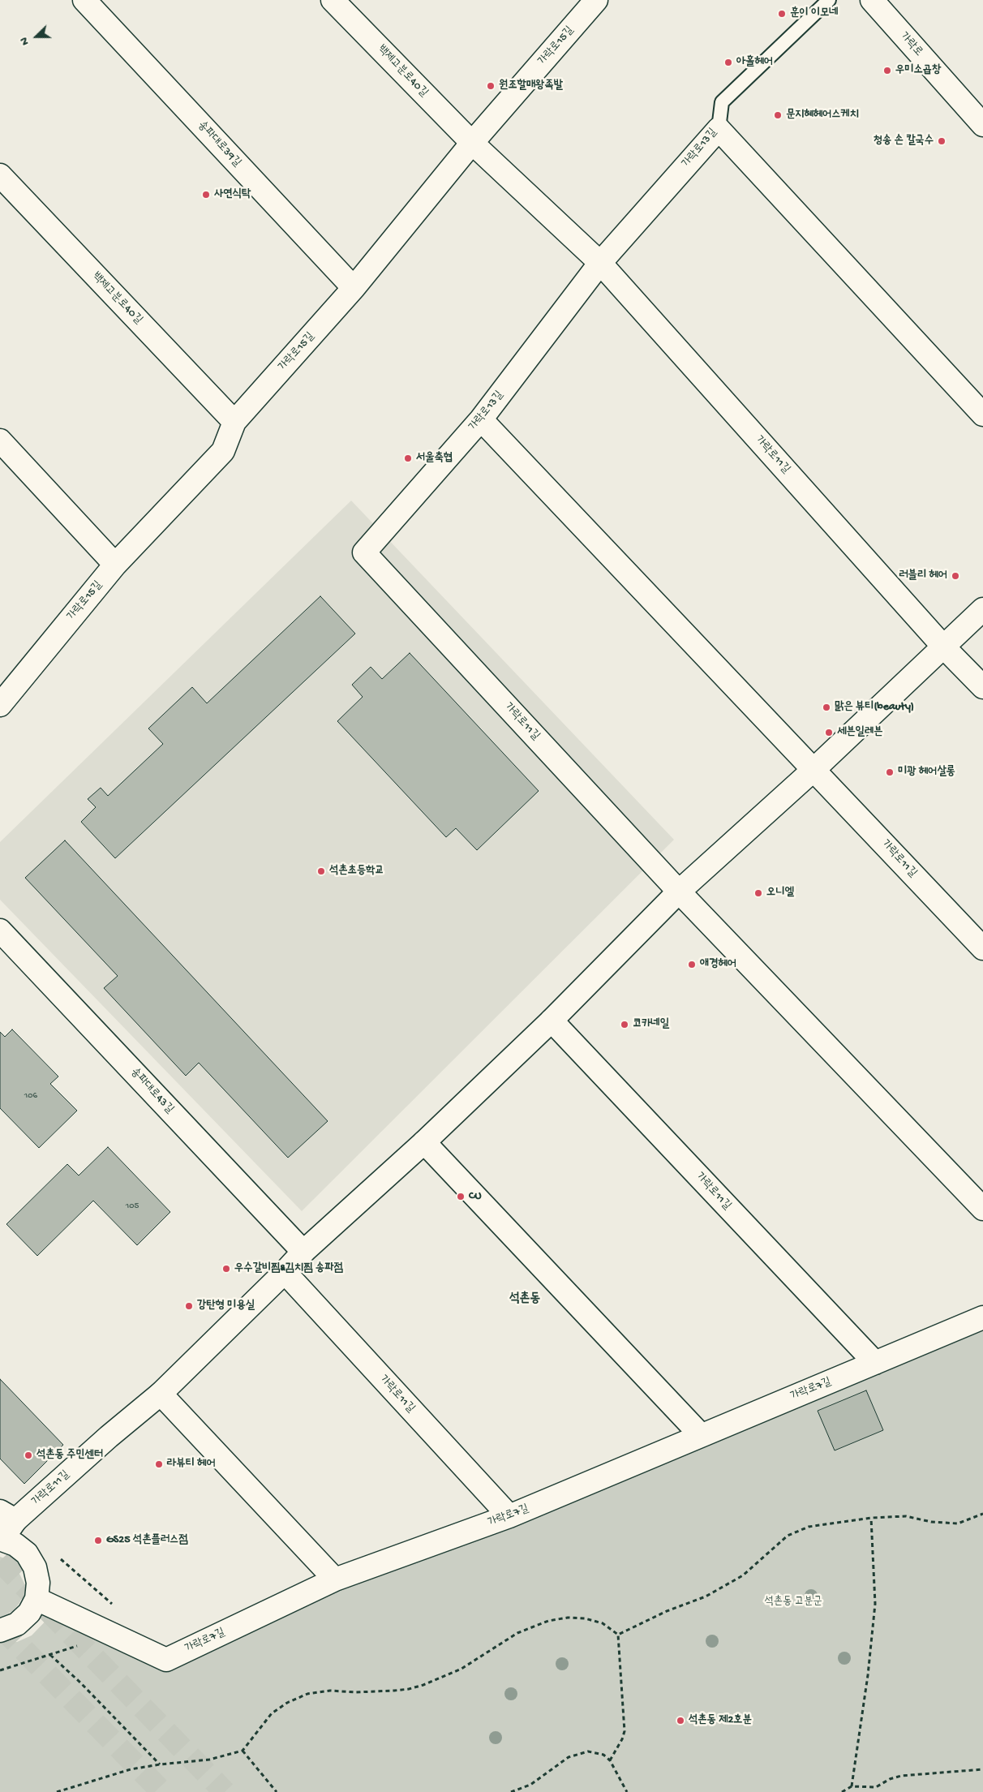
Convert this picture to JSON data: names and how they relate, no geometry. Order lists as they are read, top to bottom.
{
  "streets": {
    "street": [
      "가락로",
      "가락로15길",
      "백제고분로40길",
      "송파대로39길",
      "가락로13길",
      "가락로11길",
      "송파대로43길",
      "가락로7길"
    ]
  },
  "crossings": [
    ["가락로15길", "백제고분로40길"],
    ["가락로15길", "송파대로39길"],
    ["가락로13길", "가락로11길"],
    ["가락로11길", "송파대로43길"],
    ["가락로11길", "가락로7길"]
  ],
  "districts": ["석촌동"],
  "parks": ["석촌동 고분군"],
  "places": [
    "훈이 이모네",
    "아홀헤어",
    "우미소곱창",
    "원조할매왕족발",
    "문지혜헤어스케치",
    "청송 손 칼국수",
    "사연식탁",
    "서울축협",
    "러블리 헤어",
    "맑은 뷰티(beauty)",
    "세븐일레븐",
    "미광 헤어살롱",
    "석촌초등학교",
    "오니엘",
    "애경헤어",
    "코카네일",
    "CU",
    "우수갈비찜&김치찜 송파점",
    "강탄형 미용실",
    "석촌동 주민센터",
    "라뷰티 헤어",
    "GS25 석촌플러스점",
    "석촌동 제2호분"
  ],
  "house_numbers": ["106", "105"],
  "north": "left"
}
